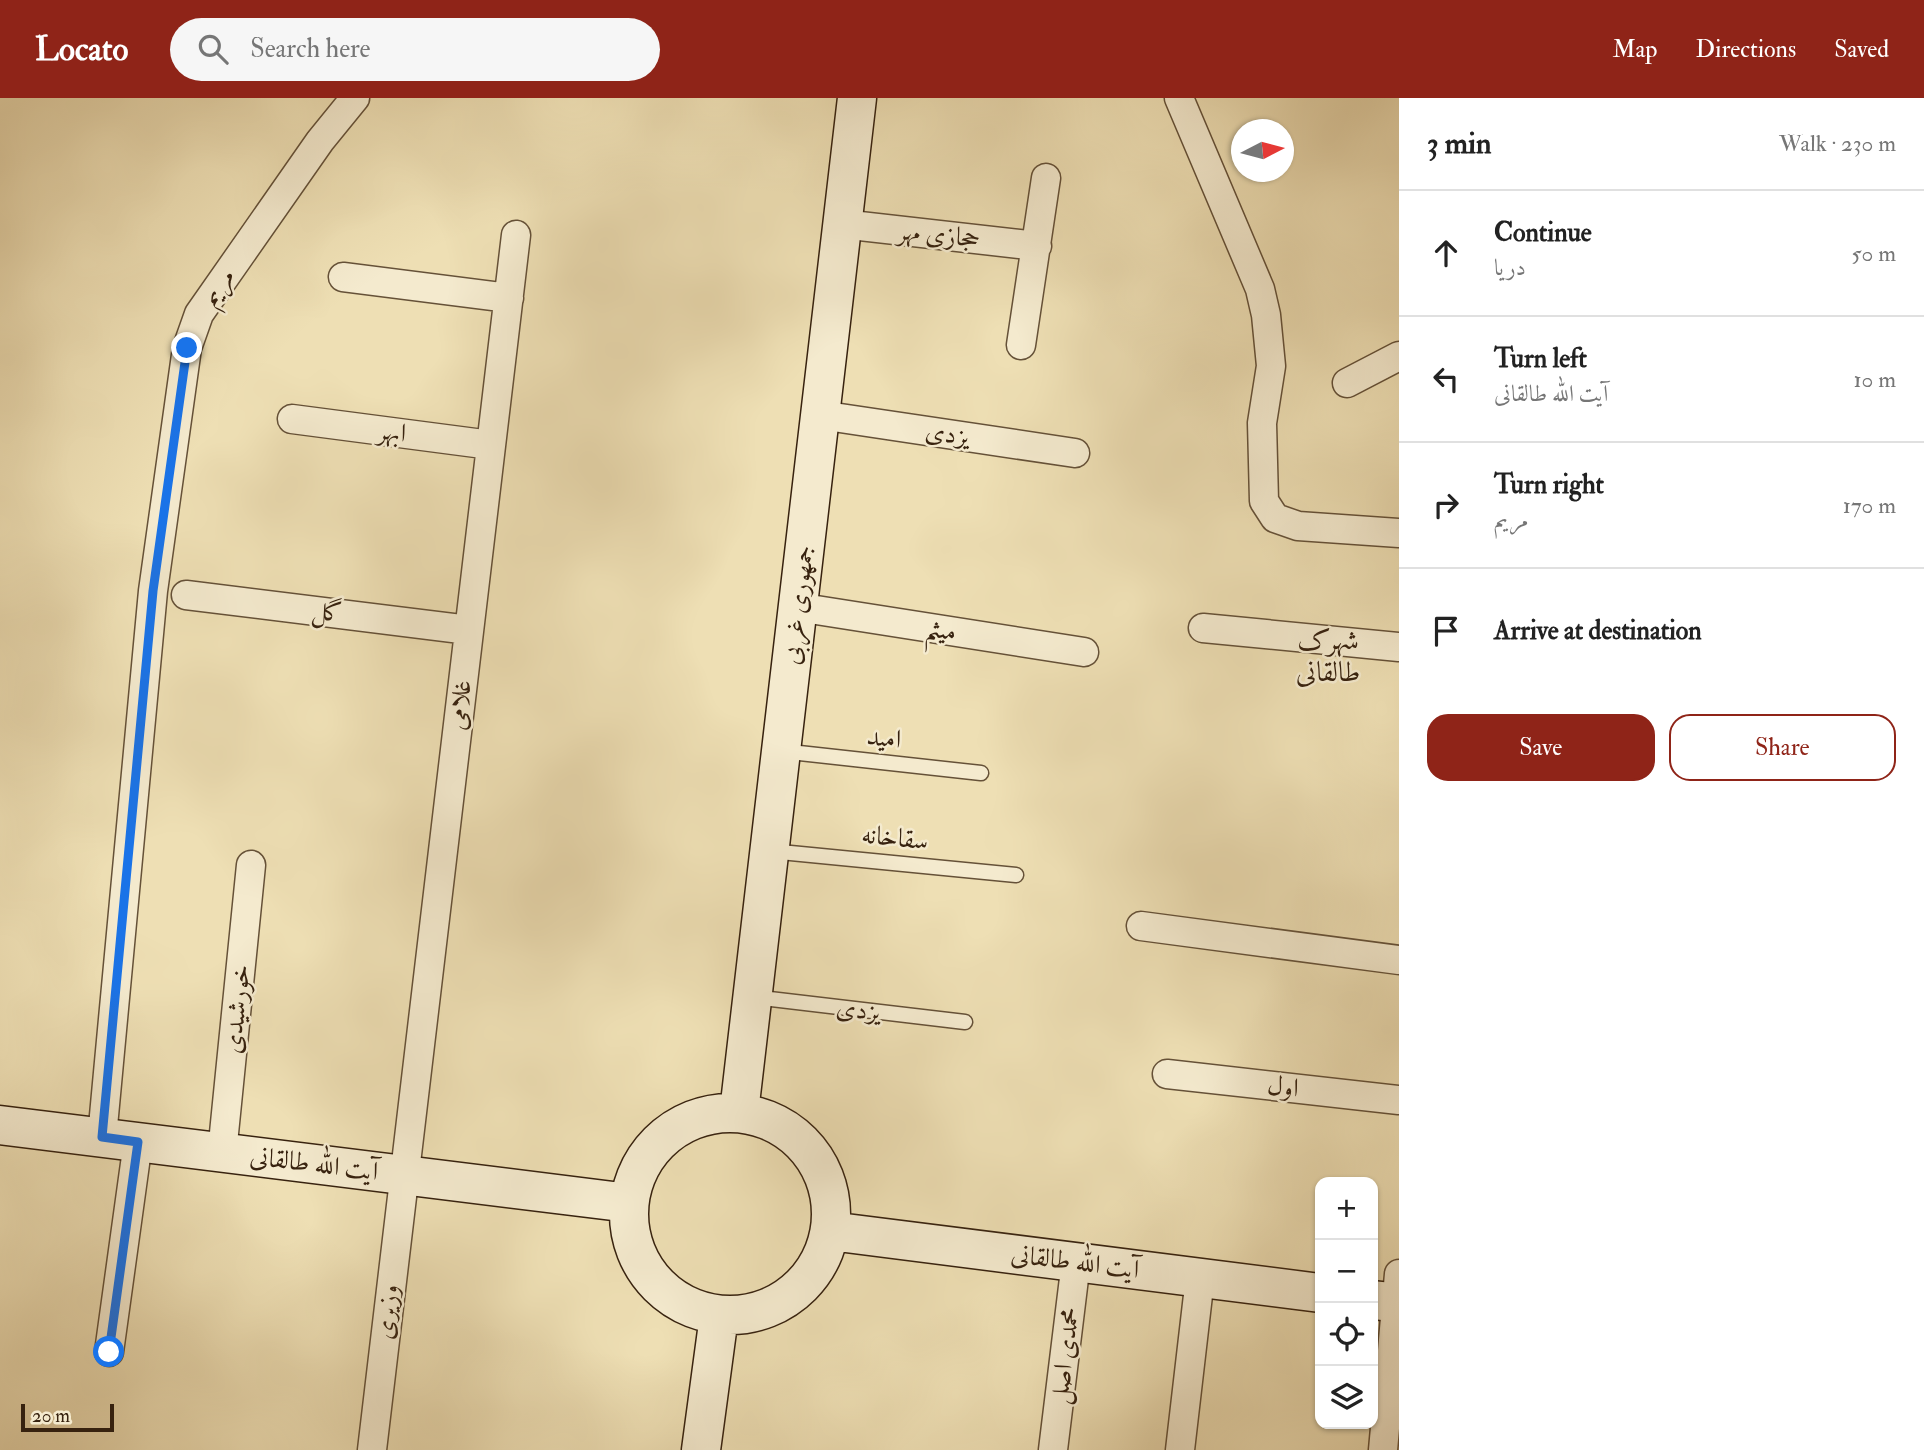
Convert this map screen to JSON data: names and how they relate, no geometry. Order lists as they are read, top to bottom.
{
  "streets": {
    "street": [
      "حجازی مهر",
      "مریم",
      "ابهر",
      "یزدی",
      "جمهوری غربی",
      "گل",
      "میثم",
      "غلامی",
      "خورشیدی",
      "اول",
      "آیت الله طالقانی",
      "وزیری",
      "محمدی اصل"
    ],
    "lane": ["امید", "سقاخانه"]
  },
  "crossings": [
    ["حجازی مهر", "جمهوری غربی"],
    ["مریم", "آیت الله طالقانی"],
    ["ابهر", "غلامی"],
    ["یزدی", "جمهوری غربی"],
    ["جمهوری غربی", "میثم"],
    ["جمهوری غربی", "امید"],
    ["جمهوری غربی", "سقاخانه"],
    ["جمهوری غربی", "آیت الله طالقانی"],
    ["گل", "غلامی"],
    ["غلامی", "آیت الله طالقانی"],
    ["غلامی", "وزیری"],
    ["خورشیدی", "آیت الله طالقانی"],
    ["آیت الله طالقانی", "وزیری"],
    ["آیت الله طالقانی", "محمدی اصل"]
  ],
  "districts": ["شهرک طالقانی"],
  "scale_bar": "20 m",
  "north": "right",
  "page": {
    "header": "Locato",
    "search": "Search here",
    "nav": ["Map", "Directions", "Saved"],
    "heading": ["3 min", "Walk · 230 m"],
    "list": [
      ["Continue", "دریا", "50 m"],
      ["Turn left", "آیت الله طالقانی", "10 m"],
      ["Turn right", "مریم", "170 m"],
      "Arrive at destination"
    ],
    "buttons": ["Save", "Share"],
    "map_buttons": ["+", "−"],
    "scale": "20 m"
  }
}
